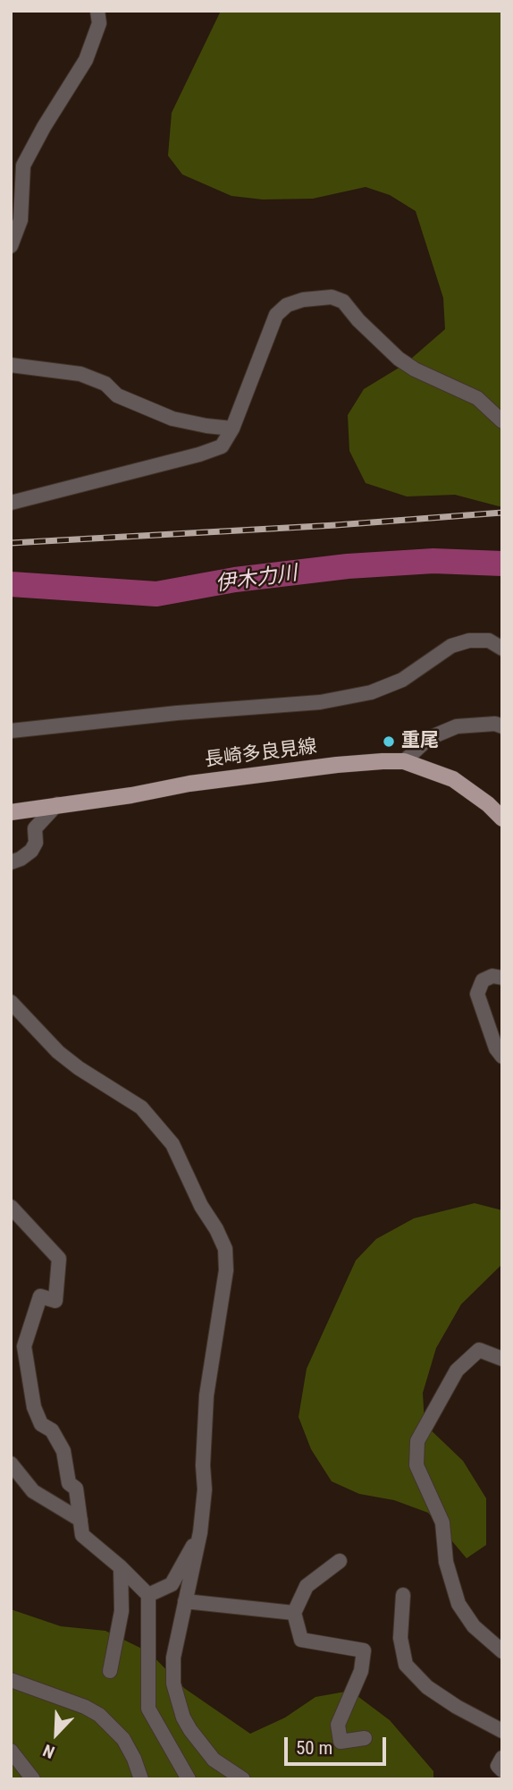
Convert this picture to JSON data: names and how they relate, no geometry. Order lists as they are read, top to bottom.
{
  "streets": {
    "main road": ["長崎多良見線"]
  },
  "water": ["伊木力川"],
  "places": ["重尾"],
  "scale_bar": "50 m",
  "north": "bottom left"
}
